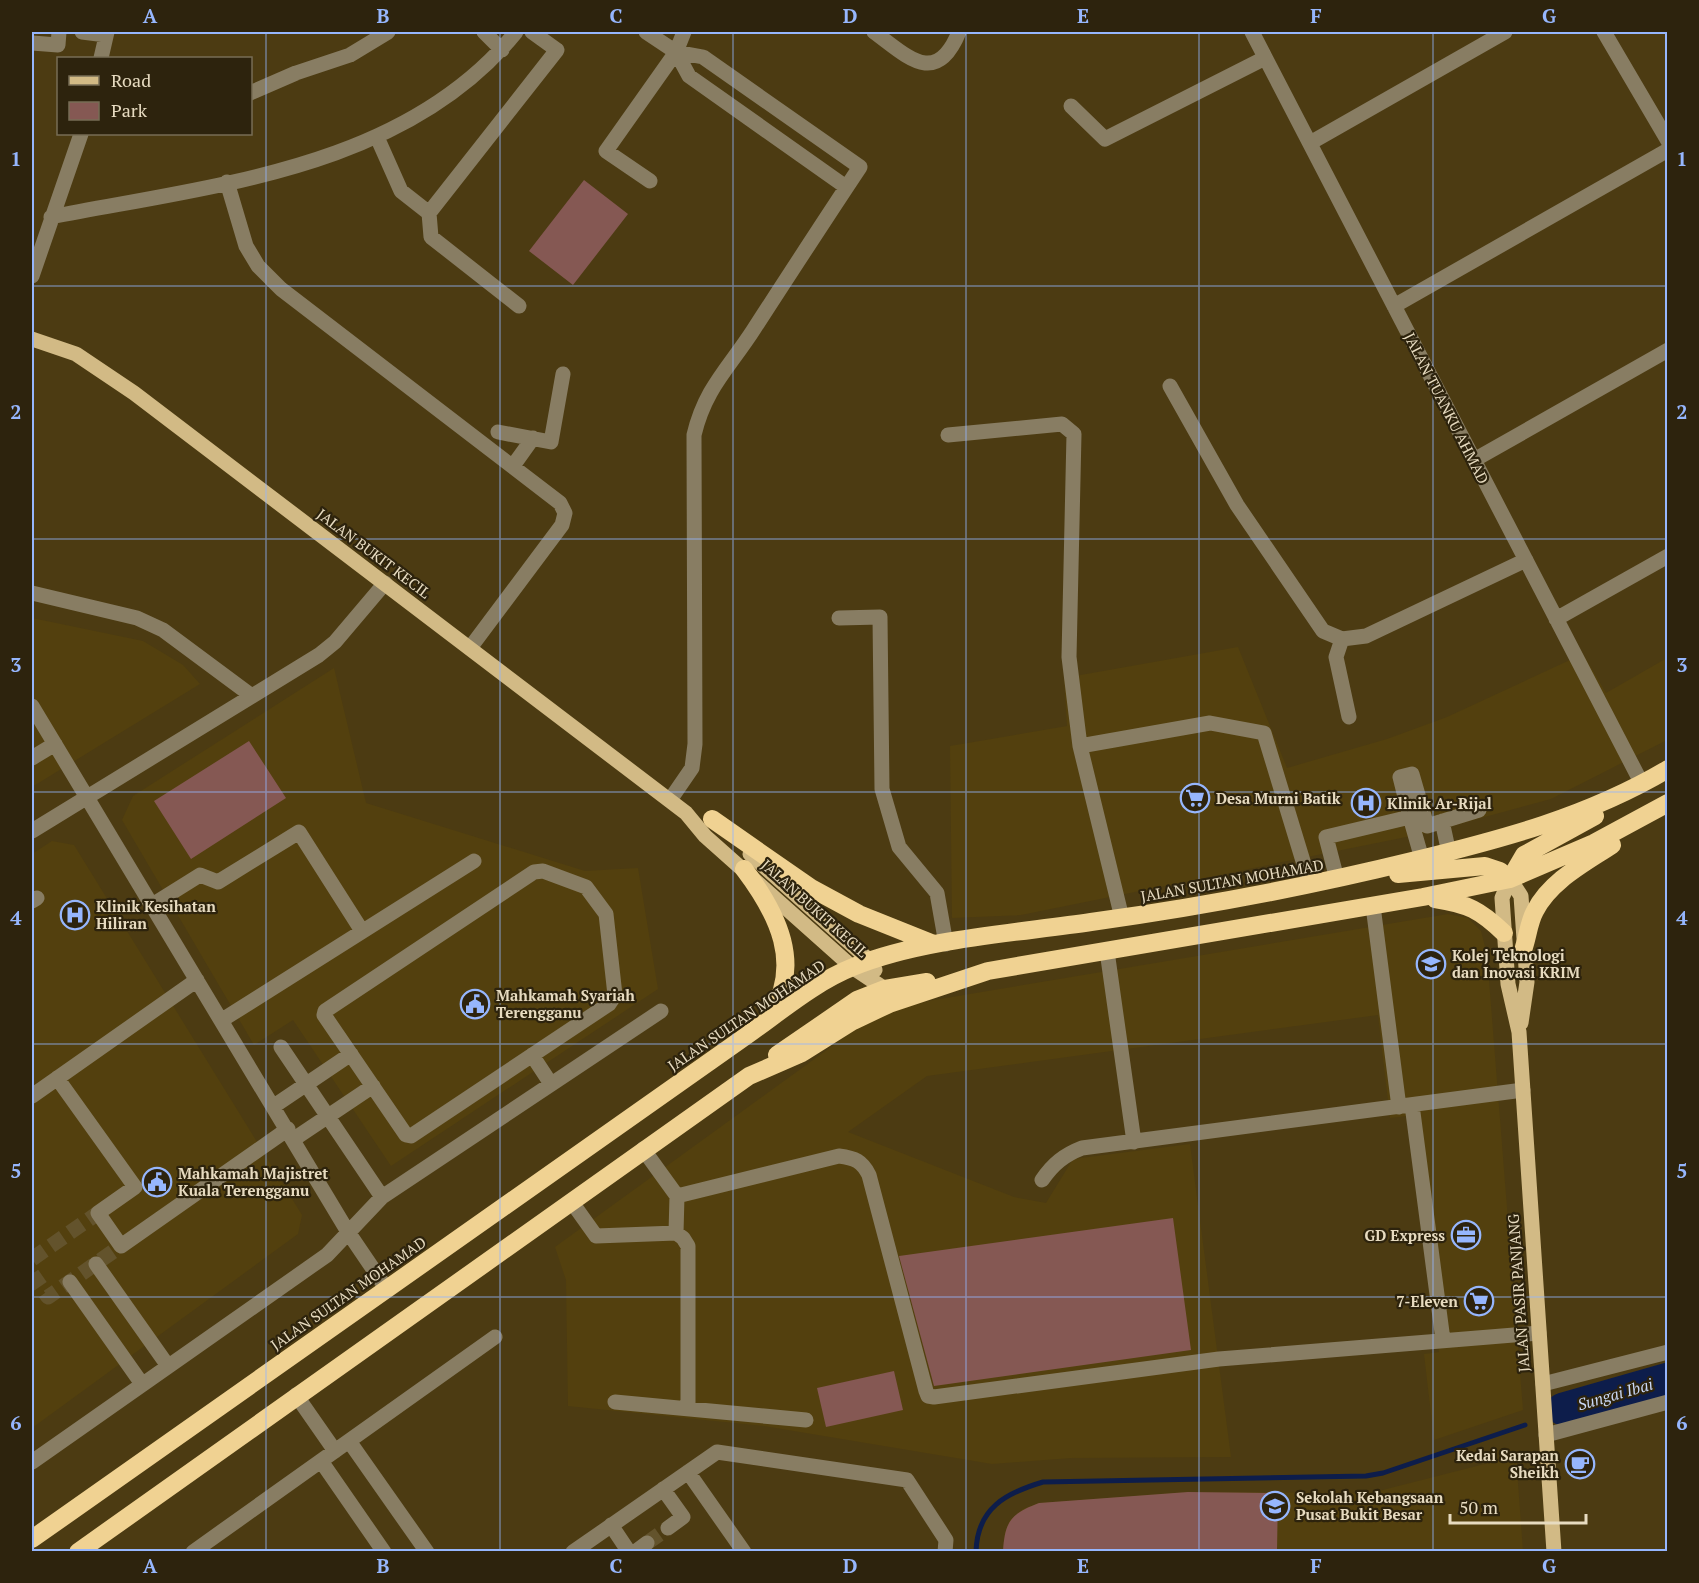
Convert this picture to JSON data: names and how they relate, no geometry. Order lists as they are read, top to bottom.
{
  "streets": {
    "highway": ["JALAN SULTAN MOHAMAD"],
    "main road": ["JALAN BUKIT KECIL", "JALAN PASIR PANJANG"],
    "street": ["JALAN TUANKU AHMAD"]
  },
  "crossings": [
    ["JALAN TUANKU AHMAD", "JALAN SULTAN MOHAMAD"],
    ["JALAN BUKIT KECIL", "JALAN SULTAN MOHAMAD"]
  ],
  "water": ["Sungai Ibai"],
  "places": {
    "supermarket": ["Desa Murni Batik", "7-Eleven"],
    "hospital": ["Klinik Ar-Rijal", "Klinik Kesihatan Hiliran"],
    "school or university": ["Kolej Teknologi dan Inovasi KRIM", "Sekolah Kebangsaan Pusat Bukit Besar"],
    "public building": ["Mahkamah Syariah Terengganu", "Mahkamah Majistret Kuala Terengganu"],
    "office": ["GD Express"],
    "cafe": ["Kedai Sarapan Sheikh"]
  },
  "legend": ["Road", "Park"],
  "scale_bar": "50 m",
  "grid": {
    "columns": [
      "A",
      "B",
      "C",
      "D",
      "E",
      "F",
      "G"
    ],
    "rows": [
      "1",
      "2",
      "3",
      "4",
      "5",
      "6"
    ]
  }
}
